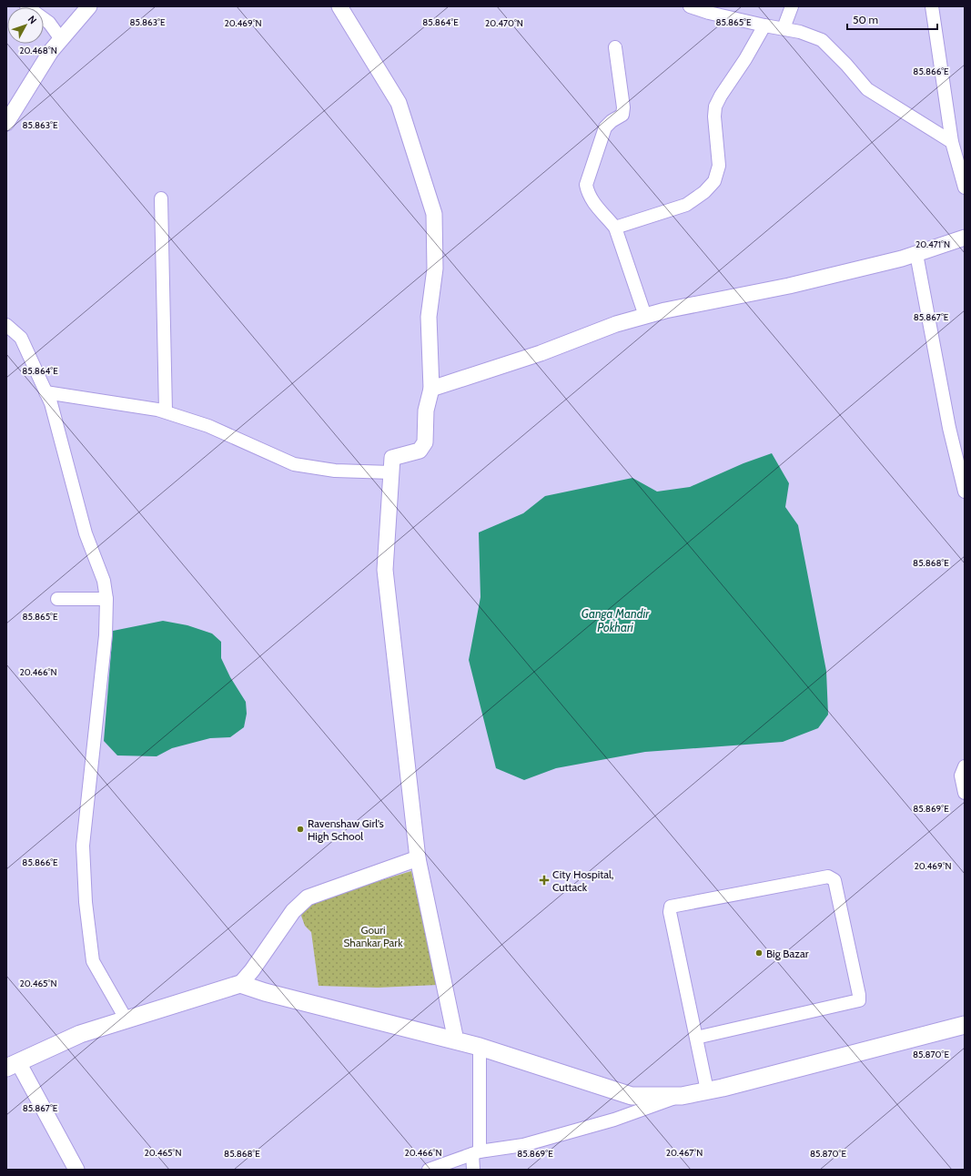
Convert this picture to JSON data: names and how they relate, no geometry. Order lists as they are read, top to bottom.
{
  "water": ["Ganga Mandir Pokhari"],
  "parks": ["Gouri Shankar Park"],
  "places": {
    "other": ["Ravenshaw Girl's High School", "Big Bazar"],
    "health": ["City Hospital, Cuttack"]
  },
  "scale_bar": "50 m",
  "north": "top right",
  "coordinates": [
    "85.863°E",
    "85.864°E",
    "85.865°E",
    "20.469°N",
    "20.470°N",
    "20.468°N",
    "85.866°E",
    "20.471°N",
    "85.867°E",
    "85.868°E",
    "20.466°N",
    "85.869°E",
    "20.465°N",
    "85.870°E",
    "20.467°N"
  ]
}
